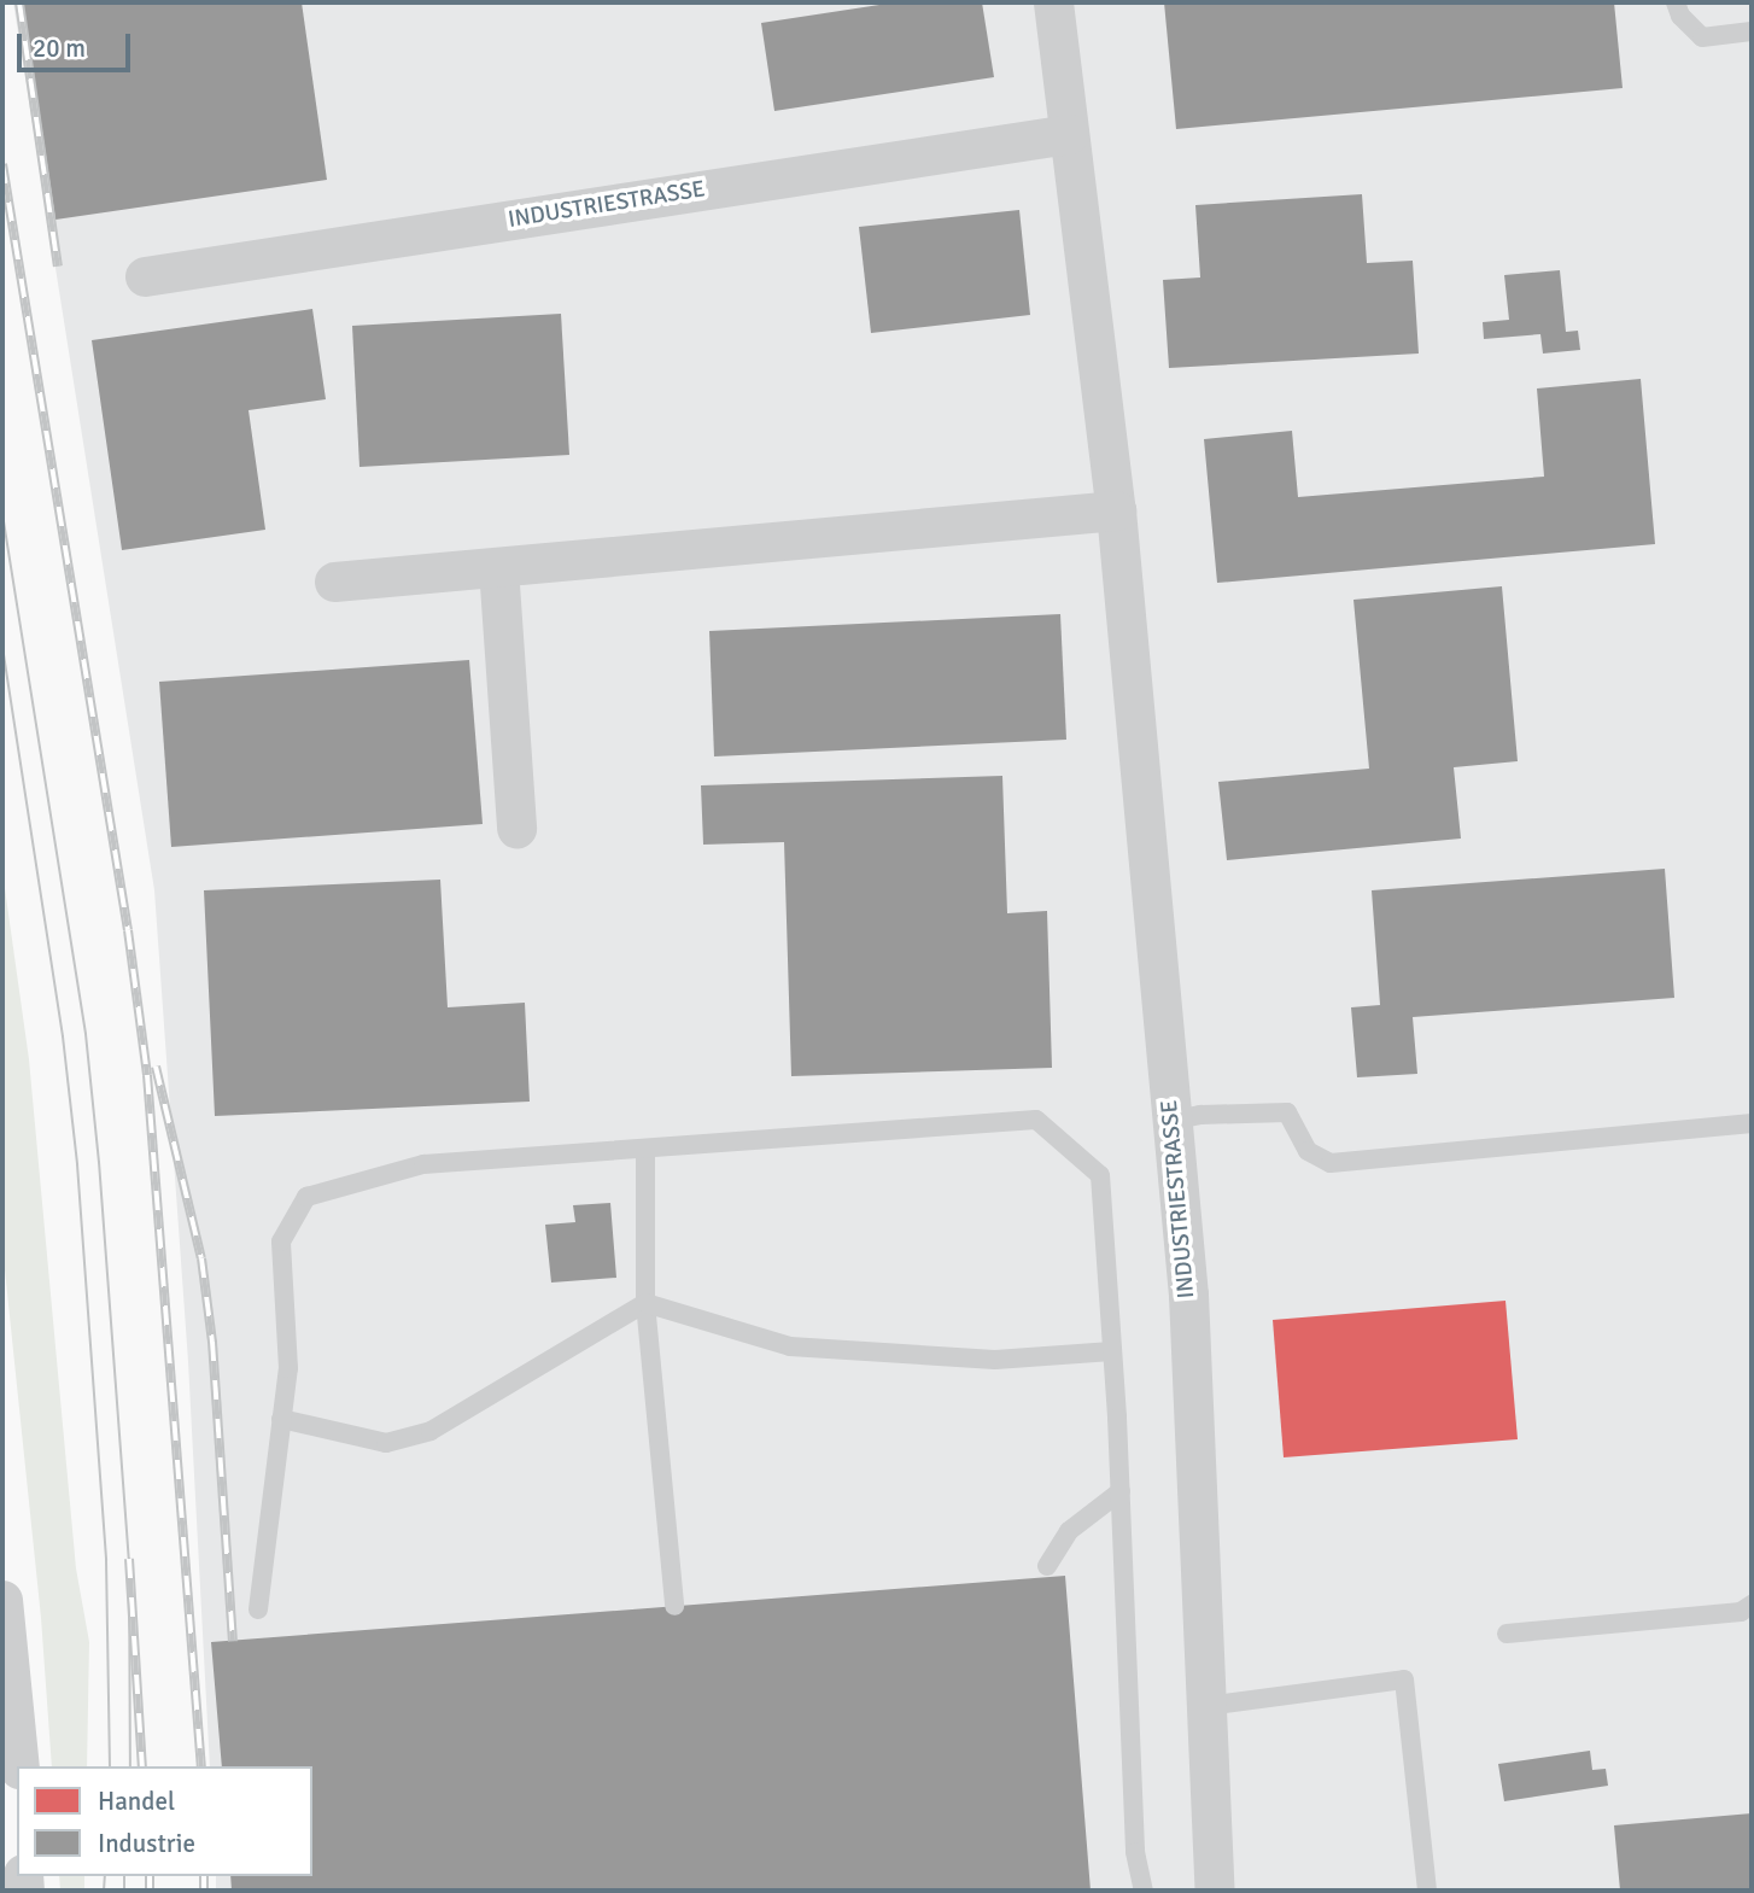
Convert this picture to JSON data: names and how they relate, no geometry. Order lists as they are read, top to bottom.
{
  "streets": {
    "street": ["INDUSTRIESTRASSE"]
  },
  "legend": ["Handel", "Industrie"],
  "scale_bar": "20 m"
}
